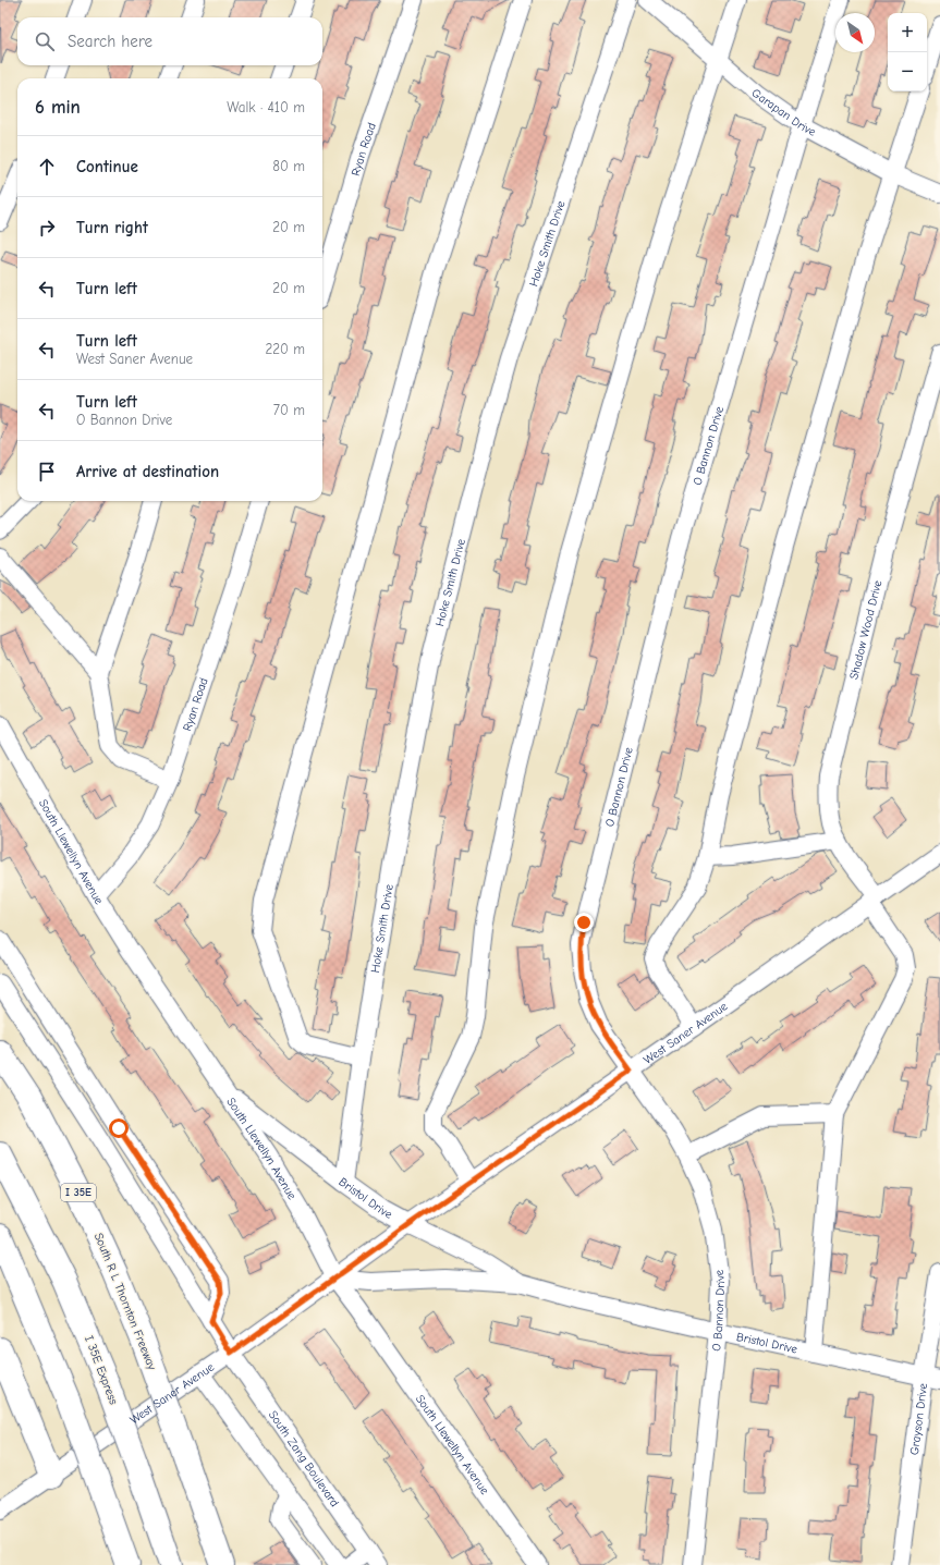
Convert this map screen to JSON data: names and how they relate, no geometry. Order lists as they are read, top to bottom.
{
  "streets": {
    "highway": ["I 35E", "South R L Thornton Freeway", "I 35E Express"],
    "street": [
      "Garapan Drive",
      "Ryan Road",
      "Hoke Smith Drive",
      "O Bannon Drive",
      "Shadow Wood Drive",
      "South Llewellyn Avenue",
      "West Saner Avenue",
      "Bristol Drive",
      "Grayson Drive",
      "South Zang Boulevard"
    ]
  },
  "crossings": [
    ["Garapan Drive", "O Bannon Drive"],
    ["Ryan Road", "South Llewellyn Avenue"],
    ["Hoke Smith Drive", "Bristol Drive"],
    ["O Bannon Drive", "West Saner Avenue"],
    ["O Bannon Drive", "Bristol Drive"],
    ["Shadow Wood Drive", "West Saner Avenue"],
    ["South Llewellyn Avenue", "West Saner Avenue"],
    ["South Llewellyn Avenue", "Bristol Drive"],
    ["West Saner Avenue", "Bristol Drive"],
    ["West Saner Avenue", "South Zang Boulevard"],
    ["Bristol Drive", "Grayson Drive"]
  ],
  "north": "bottom right",
  "page": {
    "map_buttons": ["+", "−"],
    "search": "Search here",
    "heading": ["6 min", "Walk · 410 m"],
    "list": [
      ["Continue", "80 m"],
      ["Turn right", "20 m"],
      ["Turn left", "20 m"],
      ["Turn left", "West Saner Avenue", "220 m"],
      ["Turn left", "O Bannon Drive", "70 m"],
      "Arrive at destination"
    ]
  }
}
